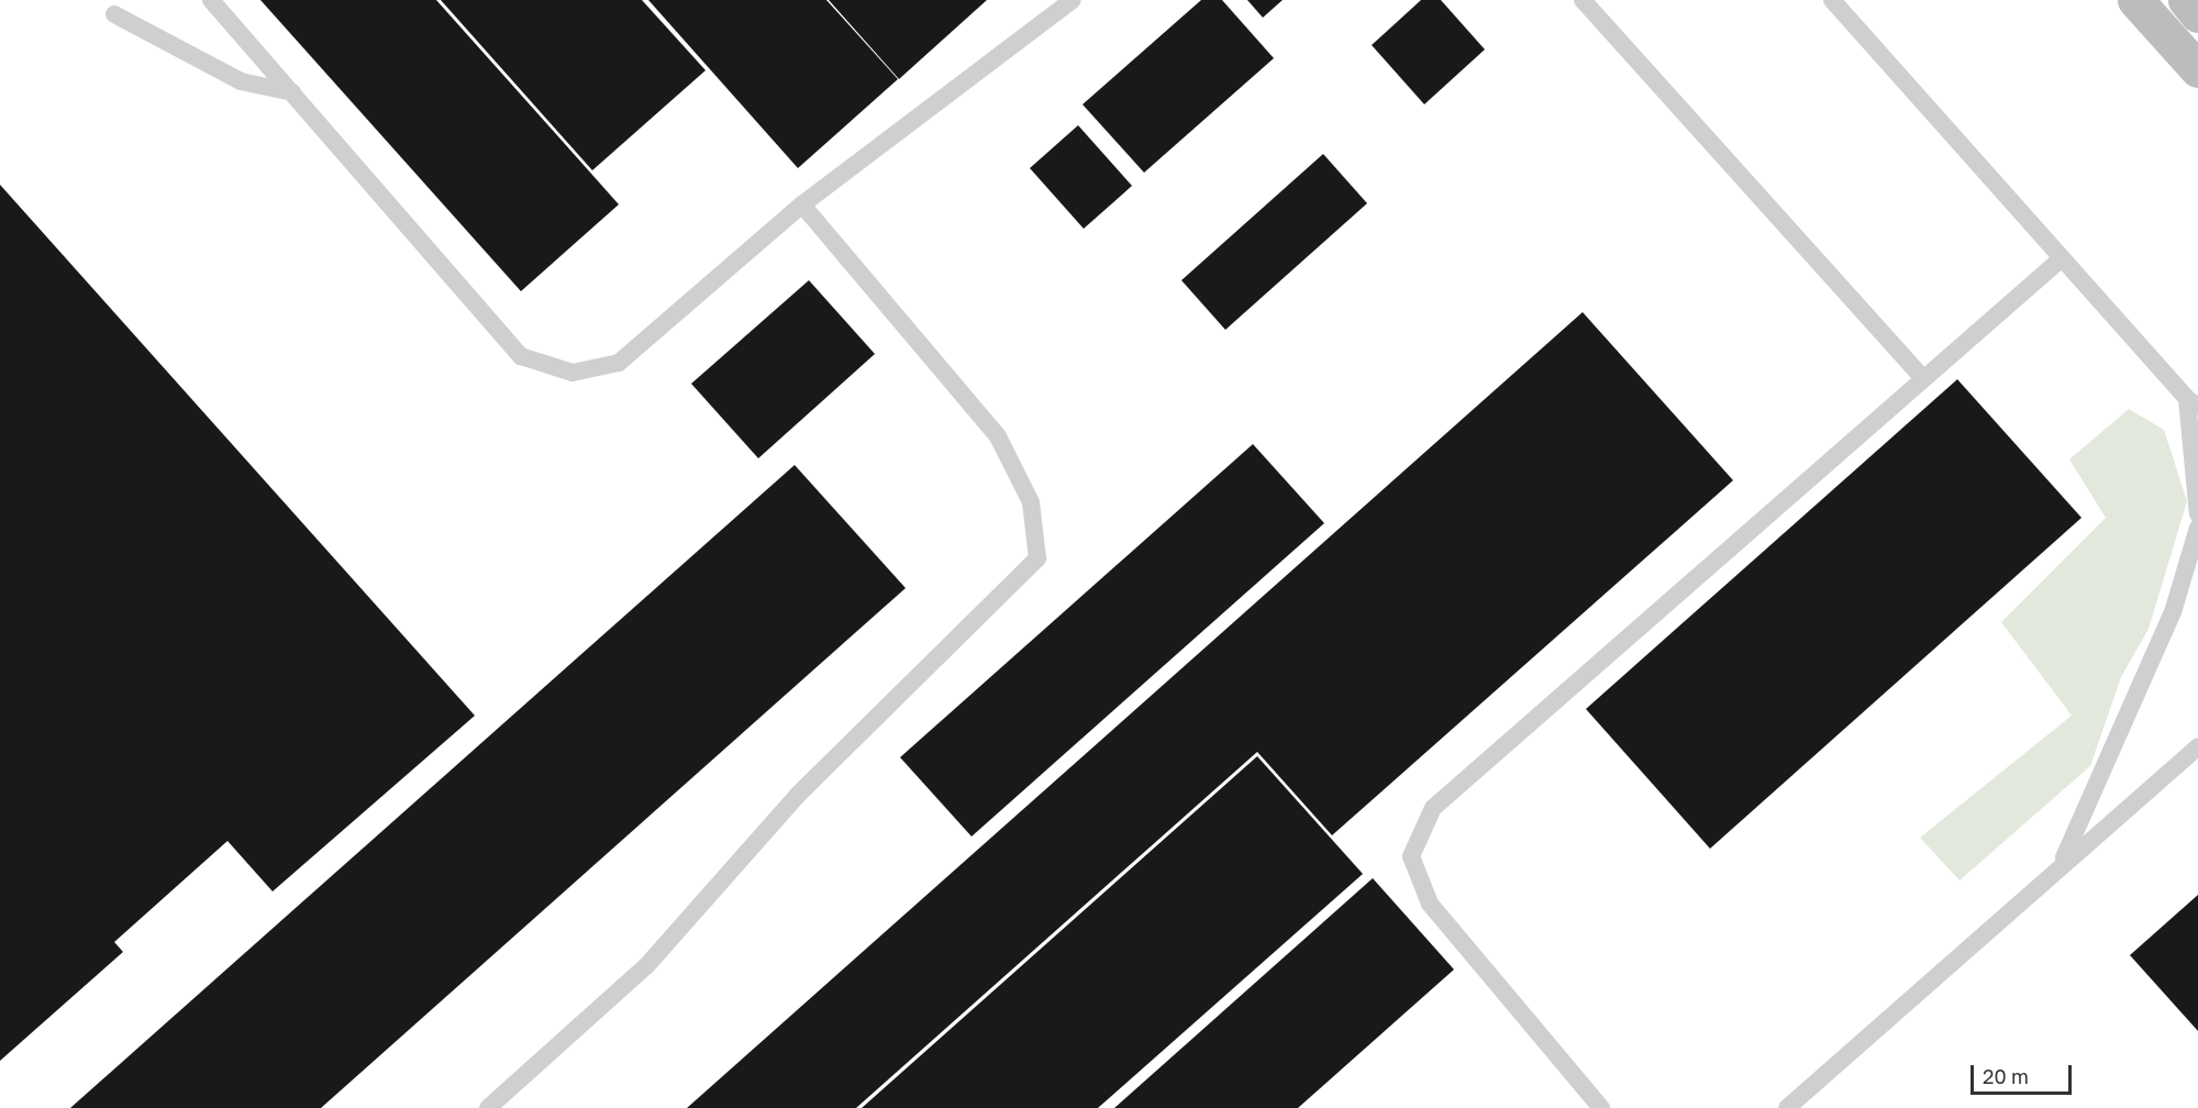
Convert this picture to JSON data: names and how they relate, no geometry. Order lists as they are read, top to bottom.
{
  "scale_bar": "20 m"
}
